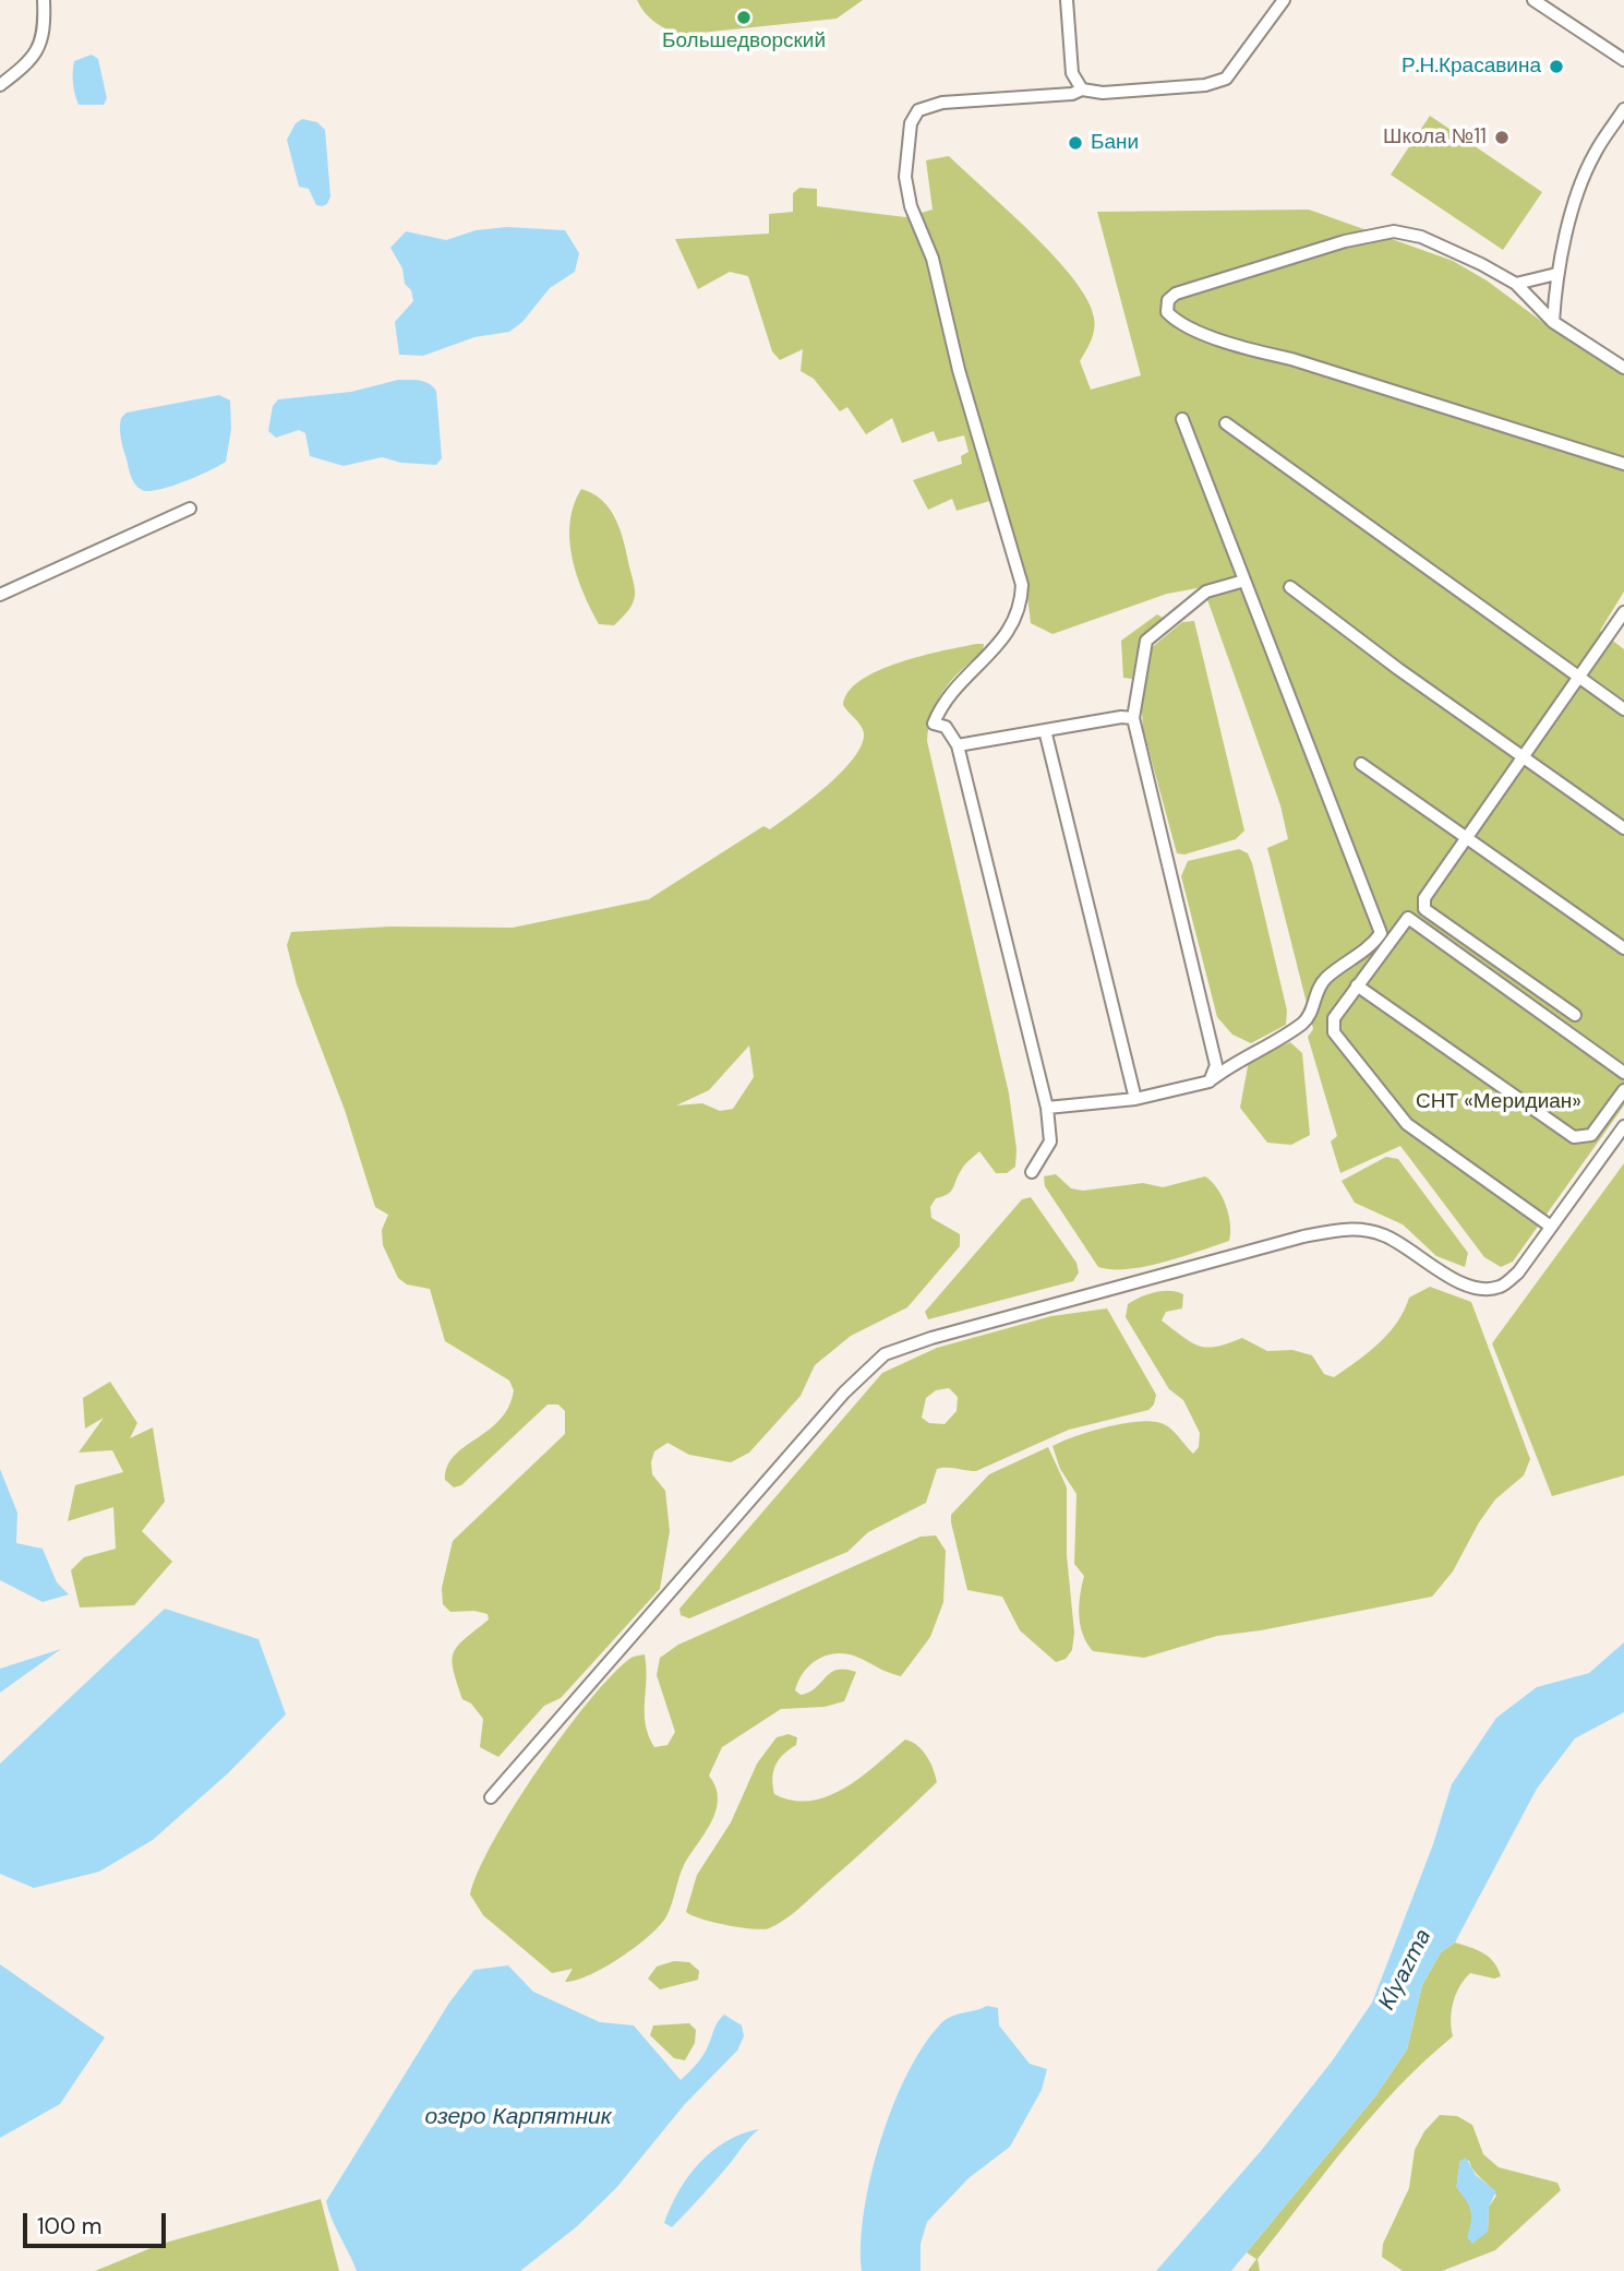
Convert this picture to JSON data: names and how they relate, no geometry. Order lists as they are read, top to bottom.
{
  "water": ["Klyazma", "озеро Карпятник"],
  "parks": ["СНТ «Меридиан»"],
  "places": [
    "Большедворский",
    "Р.Н.Красавина",
    "Школа №11",
    "Бани"
  ],
  "scale_bar": "100 m"
}
